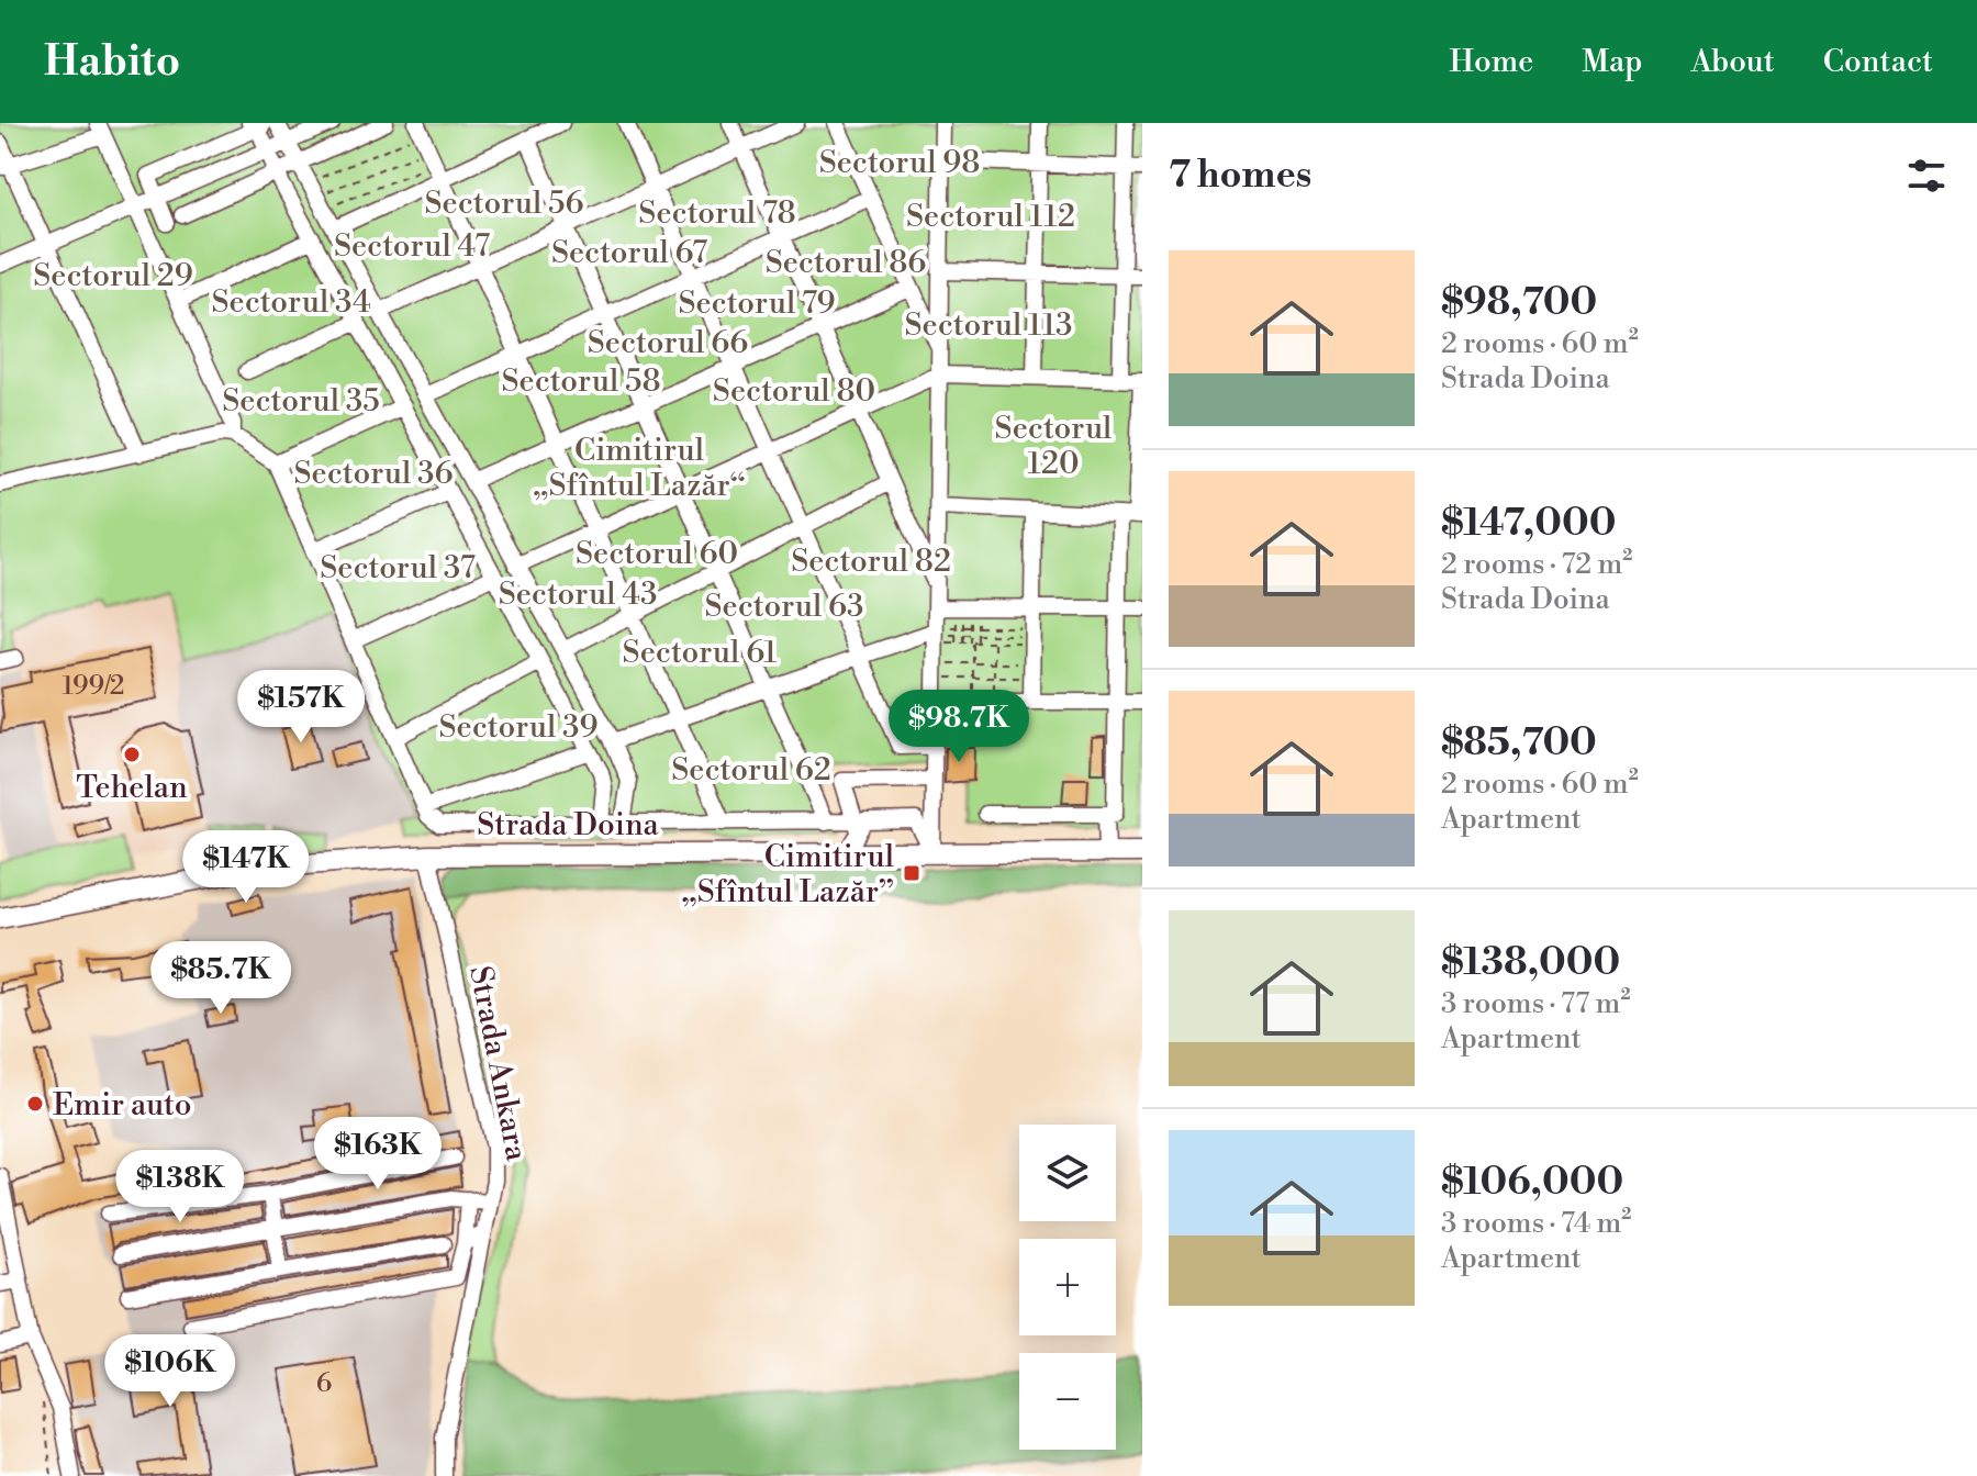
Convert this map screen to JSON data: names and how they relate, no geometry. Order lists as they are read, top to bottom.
{
  "streets": {
    "main road": ["Strada Doina"],
    "street": ["Strada Ankara"]
  },
  "crossings": [
    ["Strada Doina", "Strada Ankara"]
  ],
  "parks": [
    "Sectorul 98",
    "Sectorul 56",
    "Sectorul 78",
    "Sectorul 112",
    "Sectorul 47",
    "Sectorul 67",
    "Sectorul 86",
    "Sectorul 29",
    "Sectorul 34",
    "Sectorul 79",
    "Sectorul 113",
    "Sectorul 66",
    "Sectorul 58",
    "Sectorul 80",
    "Sectorul 35",
    "Sectorul 120",
    "Cimitirul „Sfîntul Lazăr“",
    "Sectorul 36",
    "Sectorul 60",
    "Sectorul 82",
    "Sectorul 37",
    "Sectorul 43",
    "Sectorul 63",
    "Sectorul 61",
    "Sectorul 39",
    "Sectorul 62"
  ],
  "places": {
    "other": ["Tehelan", "Emir auto"],
    "transit": ["Cimitirul „Sfîntul Lazăr”"]
  },
  "house_numbers": ["199/2", "6"],
  "page": {
    "header": "Habito",
    "nav": [
      "Home",
      "Map",
      "About",
      "Contact"
    ],
    "heading": "7 homes",
    "list": [
      {
        "name": "$98,700",
        "note": "2 rooms · 60 m² · Strada Doina"
      },
      {
        "name": "$147,000",
        "note": "2 rooms · 72 m² · Strada Doina"
      },
      {
        "name": "$85,700",
        "note": "2 rooms · 60 m² · Apartment"
      },
      {
        "name": "$138,000",
        "note": "3 rooms · 77 m² · Apartment"
      },
      {
        "name": "$106,000",
        "note": "3 rooms · 74 m² · Apartment"
      }
    ],
    "price": [
      "$157K",
      "$98.7K",
      "$147K",
      "$85.7K",
      "$163K",
      "$138K",
      "$106K"
    ],
    "map_buttons": ["+", "−"]
  }
}
